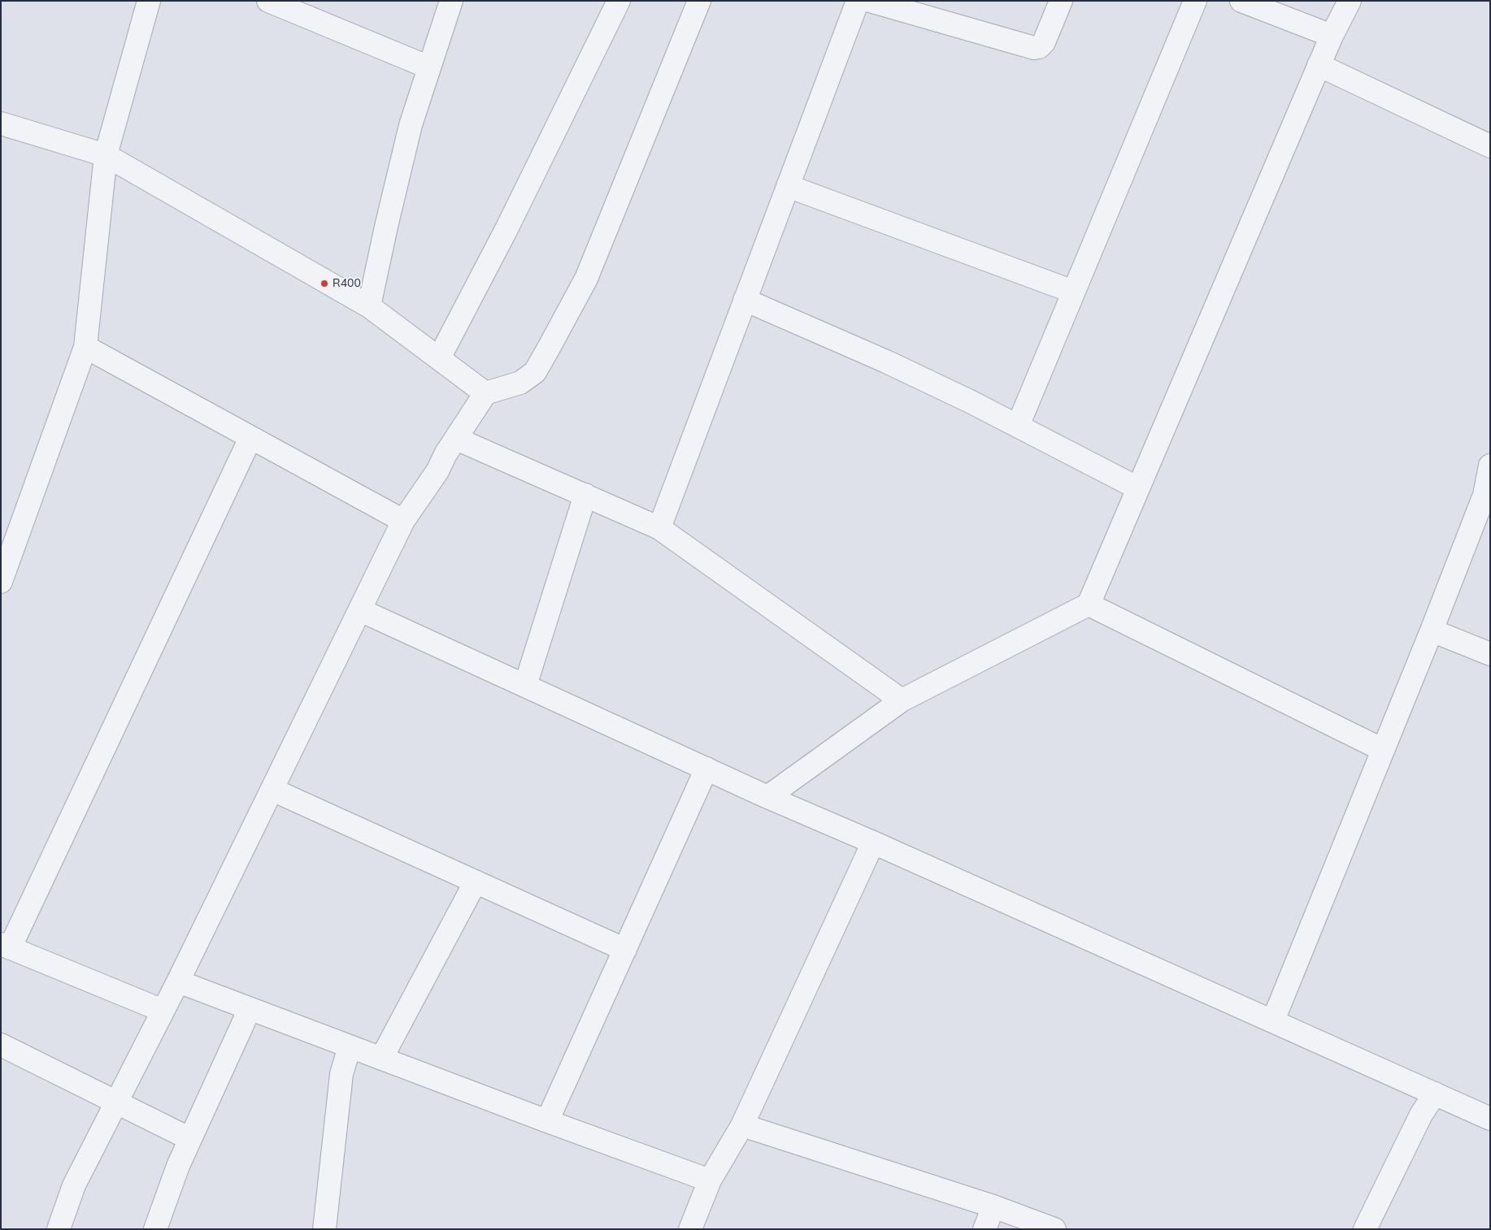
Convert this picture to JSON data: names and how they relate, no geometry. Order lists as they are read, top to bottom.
{
  "places": ["R400"]
}
